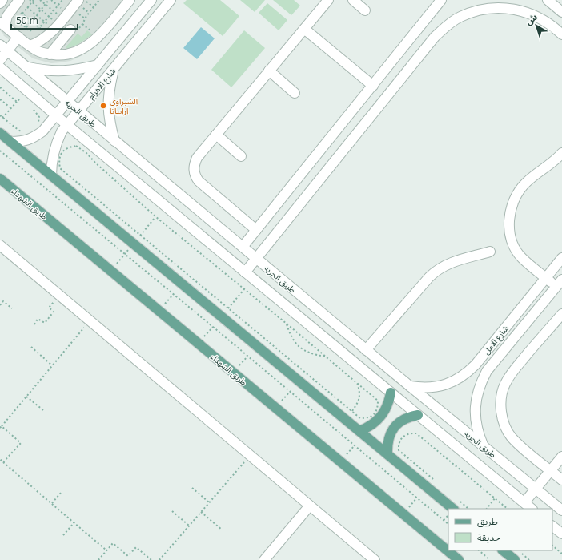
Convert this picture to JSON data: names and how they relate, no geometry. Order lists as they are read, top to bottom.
{
  "streets": {
    "main road": ["طريق الشهداء"],
    "street": ["شارع الاهرام", "طريق الحريه", "شارع الامل"]
  },
  "crossings": [
    ["شارع الاهرام", "طريق الحريه"],
    ["طريق الحريه", "شارع الامل"]
  ],
  "places": ["الشبراوى ارابياتا"],
  "legend": ["طريق", "حديقة"],
  "scale_bar": "50 m",
  "north": "top left"
}
